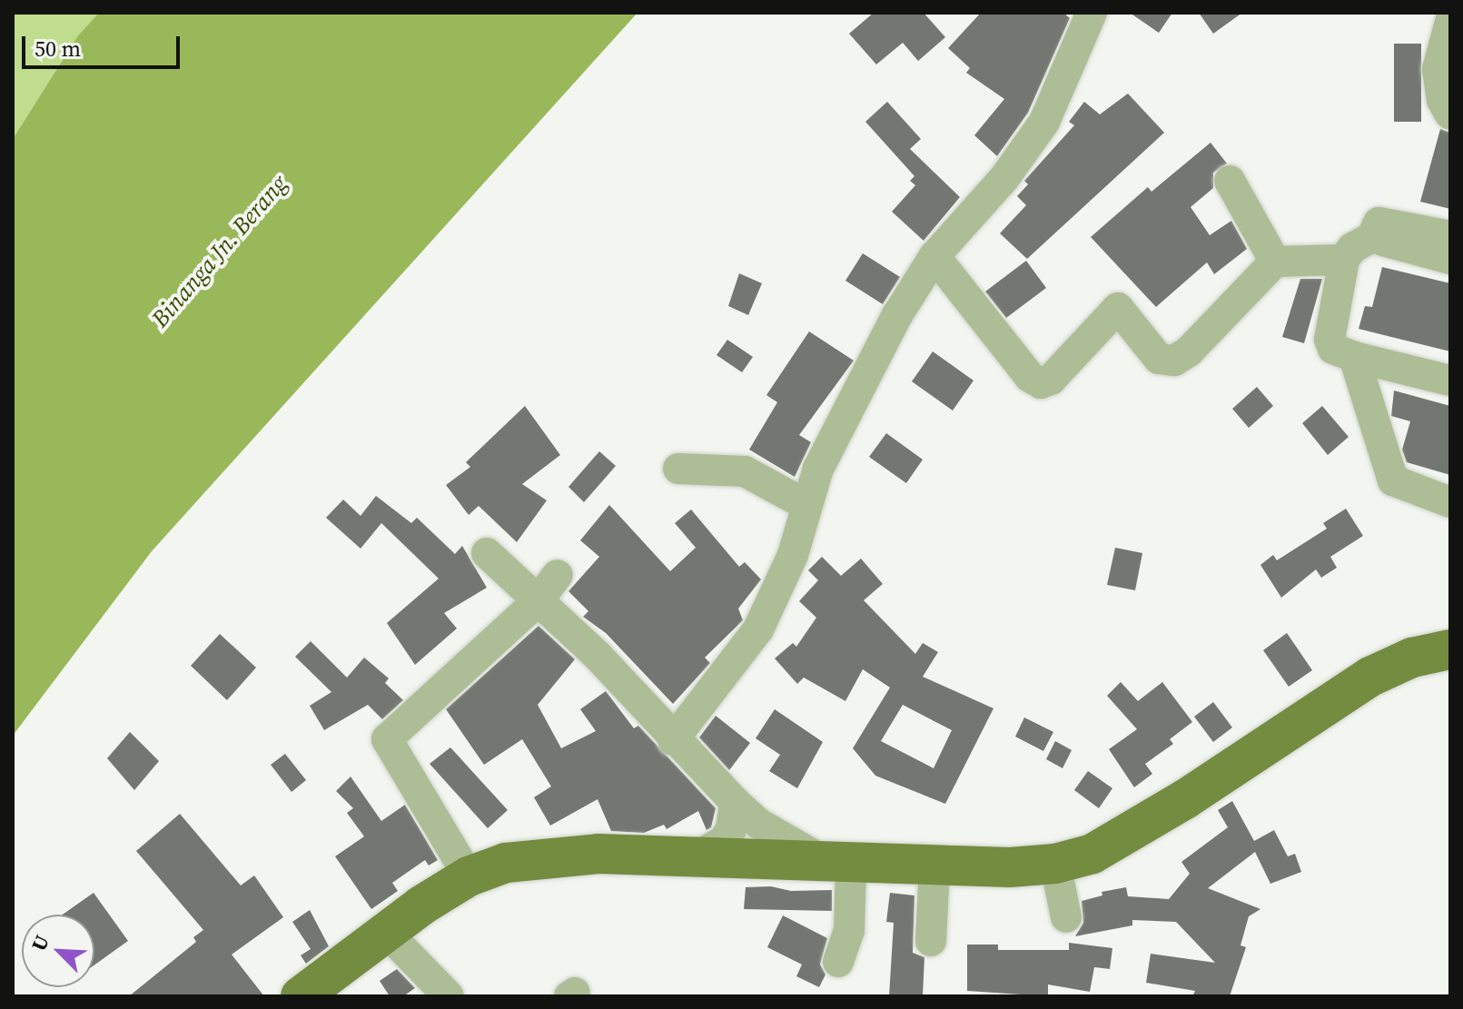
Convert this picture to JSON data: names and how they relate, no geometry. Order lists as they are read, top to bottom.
{
  "water": ["Binanga Jn. Berang"],
  "scale_bar": "50 m",
  "north": "top left"
}
